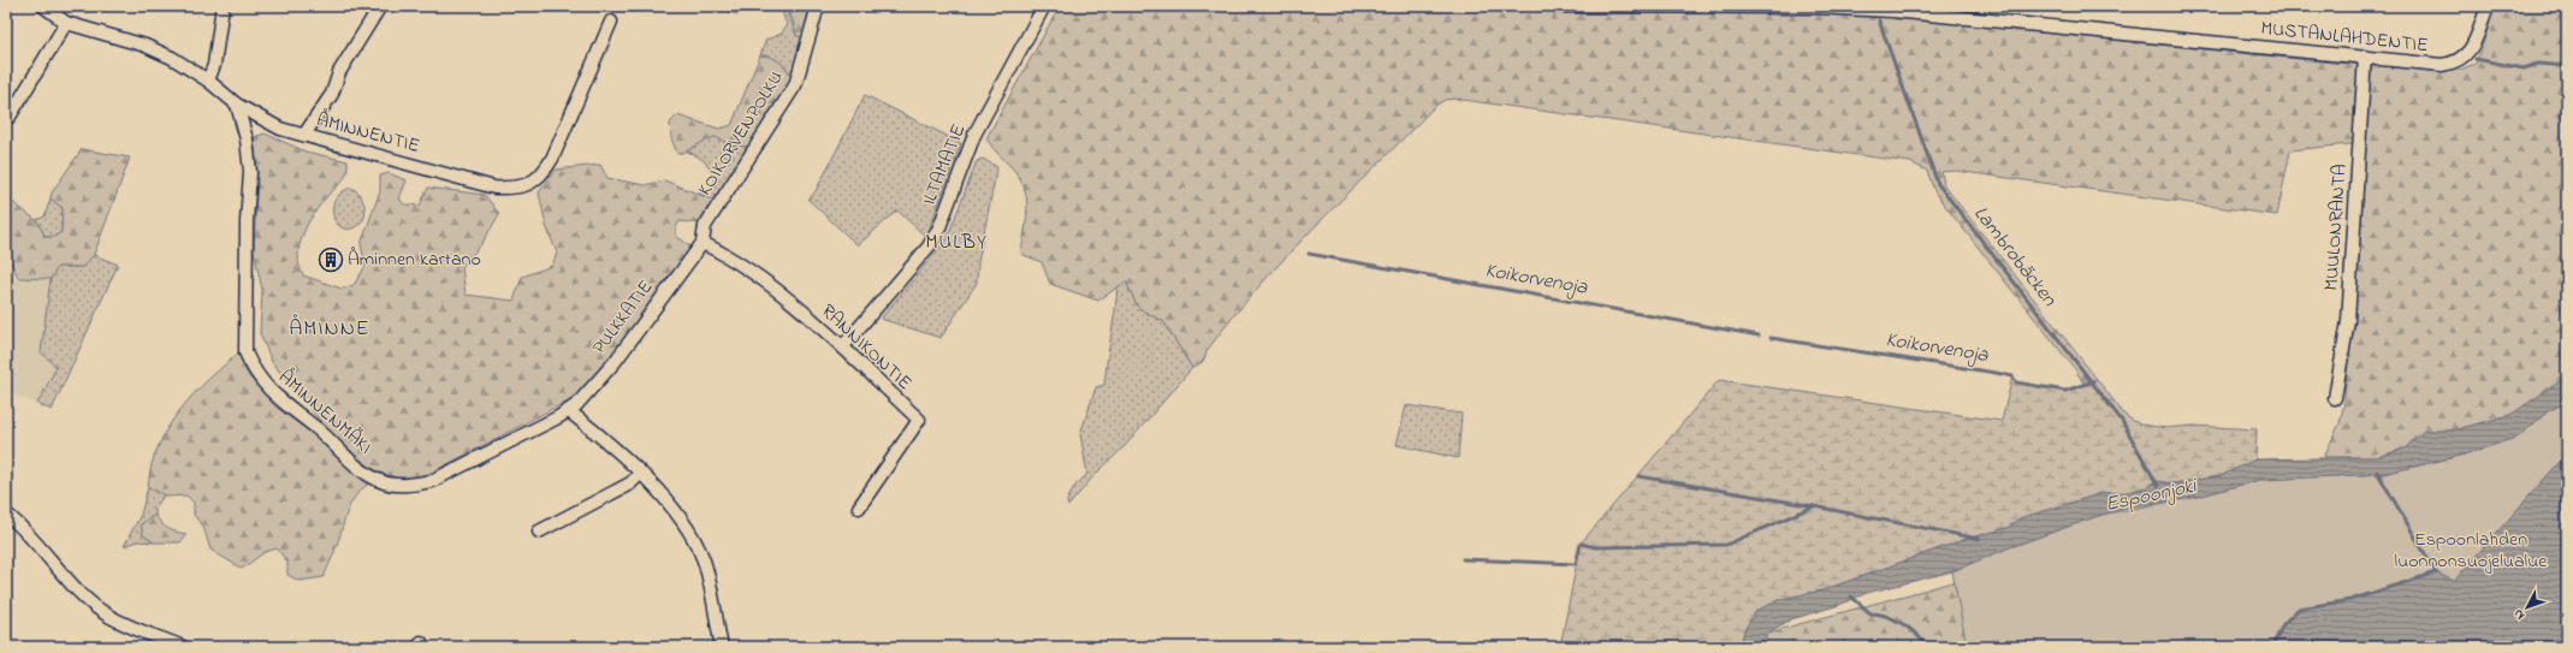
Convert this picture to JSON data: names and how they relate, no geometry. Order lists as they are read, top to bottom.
{
  "streets": {
    "street": [
      "MUSTANLAHDENTIE",
      "ÅMINNENTIE",
      "KOIKORVENPOLKU",
      "ILTAMATIE",
      "MUULONRANTA",
      "PULKKATIE",
      "RANNIKONTIE",
      "ÅMINNENMÄKI"
    ]
  },
  "crossings": [
    ["MUSTANLAHDENTIE", "MUULONRANTA"],
    ["ÅMINNENTIE", "ÅMINNENMÄKI"],
    ["KOIKORVENPOLKU", "PULKKATIE"],
    ["KOIKORVENPOLKU", "RANNIKONTIE"],
    ["ILTAMATIE", "RANNIKONTIE"],
    ["PULKKATIE", "RANNIKONTIE"],
    ["PULKKATIE", "ÅMINNENMÄKI"]
  ],
  "districts": ["MULBY", "ÅMINNE"],
  "water": ["Lambrobäcken", "Koikorvenoja", "Espoonjoki"],
  "parks": ["Espoonlahden luonnonsuojelualue"],
  "places": {
    "building": ["Åminnen kartano"]
  },
  "north": "bottom left"
}
